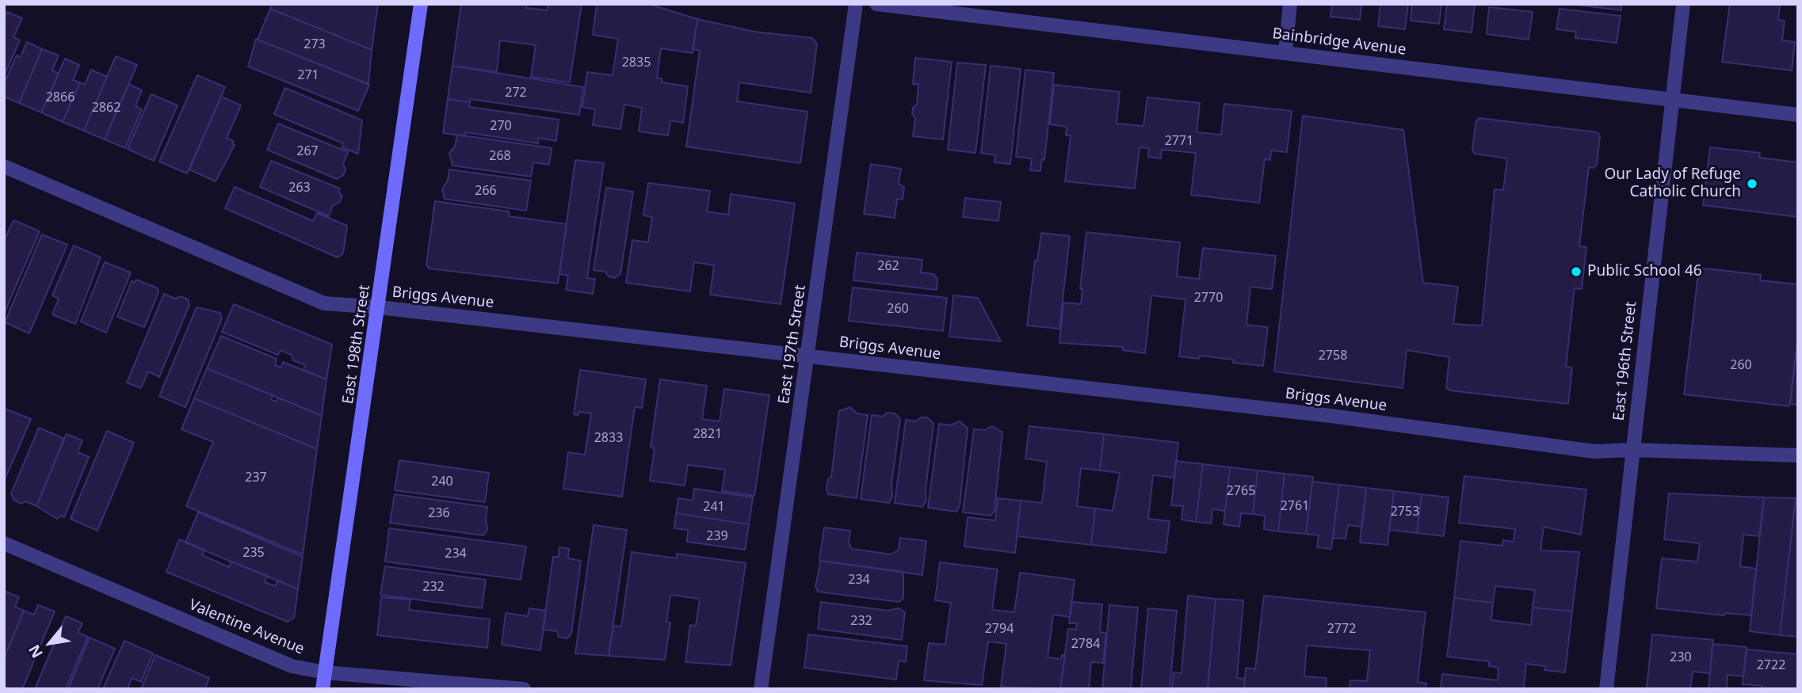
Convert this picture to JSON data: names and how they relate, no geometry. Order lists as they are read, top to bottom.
{
  "streets": {
    "street": [
      "Bainbridge Avenue",
      "Briggs Avenue",
      "East 198th Street",
      "East 197th Street",
      "East 196th Street",
      "Valentine Avenue"
    ]
  },
  "crossings": [
    ["Bainbridge Avenue", "East 196th Street"],
    ["Briggs Avenue", "East 198th Street"],
    ["Briggs Avenue", "East 197th Street"],
    ["Briggs Avenue", "East 196th Street"],
    ["East 198th Street", "Valentine Avenue"]
  ],
  "places": ["Our Lady of Refuge Catholic Church", "Public School 46"],
  "house_numbers": [
    "273",
    "2835",
    "271",
    "272",
    "2866",
    "2862",
    "270",
    "2771",
    "267",
    "268",
    "263",
    "266",
    "262",
    "2770",
    "260",
    "2758",
    "260",
    "2821",
    "2833",
    "237",
    "240",
    "2765",
    "2761",
    "241",
    "2753",
    "236",
    "239",
    "235",
    "234",
    "234",
    "232",
    "232",
    "2794",
    "2772",
    "2784",
    "230",
    "2722"
  ],
  "north": "bottom left"
}
